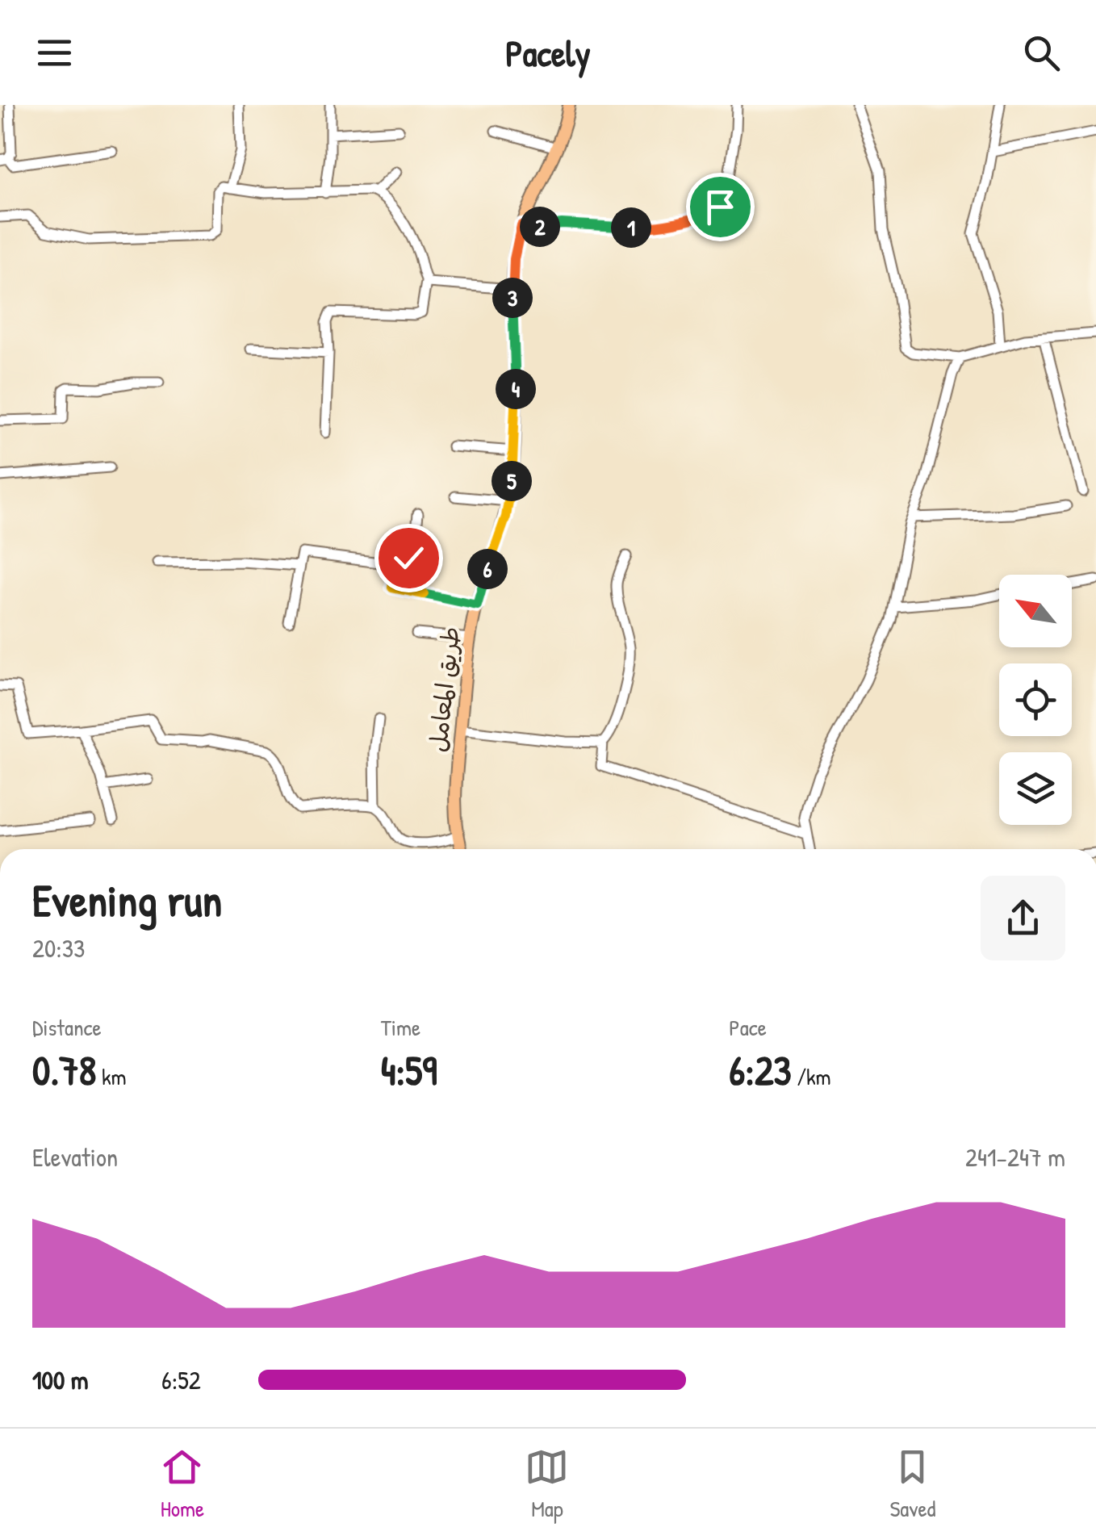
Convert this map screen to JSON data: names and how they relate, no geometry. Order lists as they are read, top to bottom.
{
  "streets": {
    "main road": ["طريق المعامل"]
  },
  "north": "top left",
  "page": {
    "header": "Pacely",
    "pins": [
      "2",
      "1",
      "3",
      "4",
      "5",
      "6"
    ],
    "heading": ["Evening run", "20:33"],
    "stats": [
      ["Distance", "0.78 km"],
      ["Time", "4:59"],
      ["Pace", "6:23 /km"]
    ],
    "chart": ["Elevation", "241–247 m"],
    "list": [
      {
        "name": "100 m",
        "note": "6:52"
      }
    ],
    "tabs": ["Home", "Map", "Saved"]
  }
}
